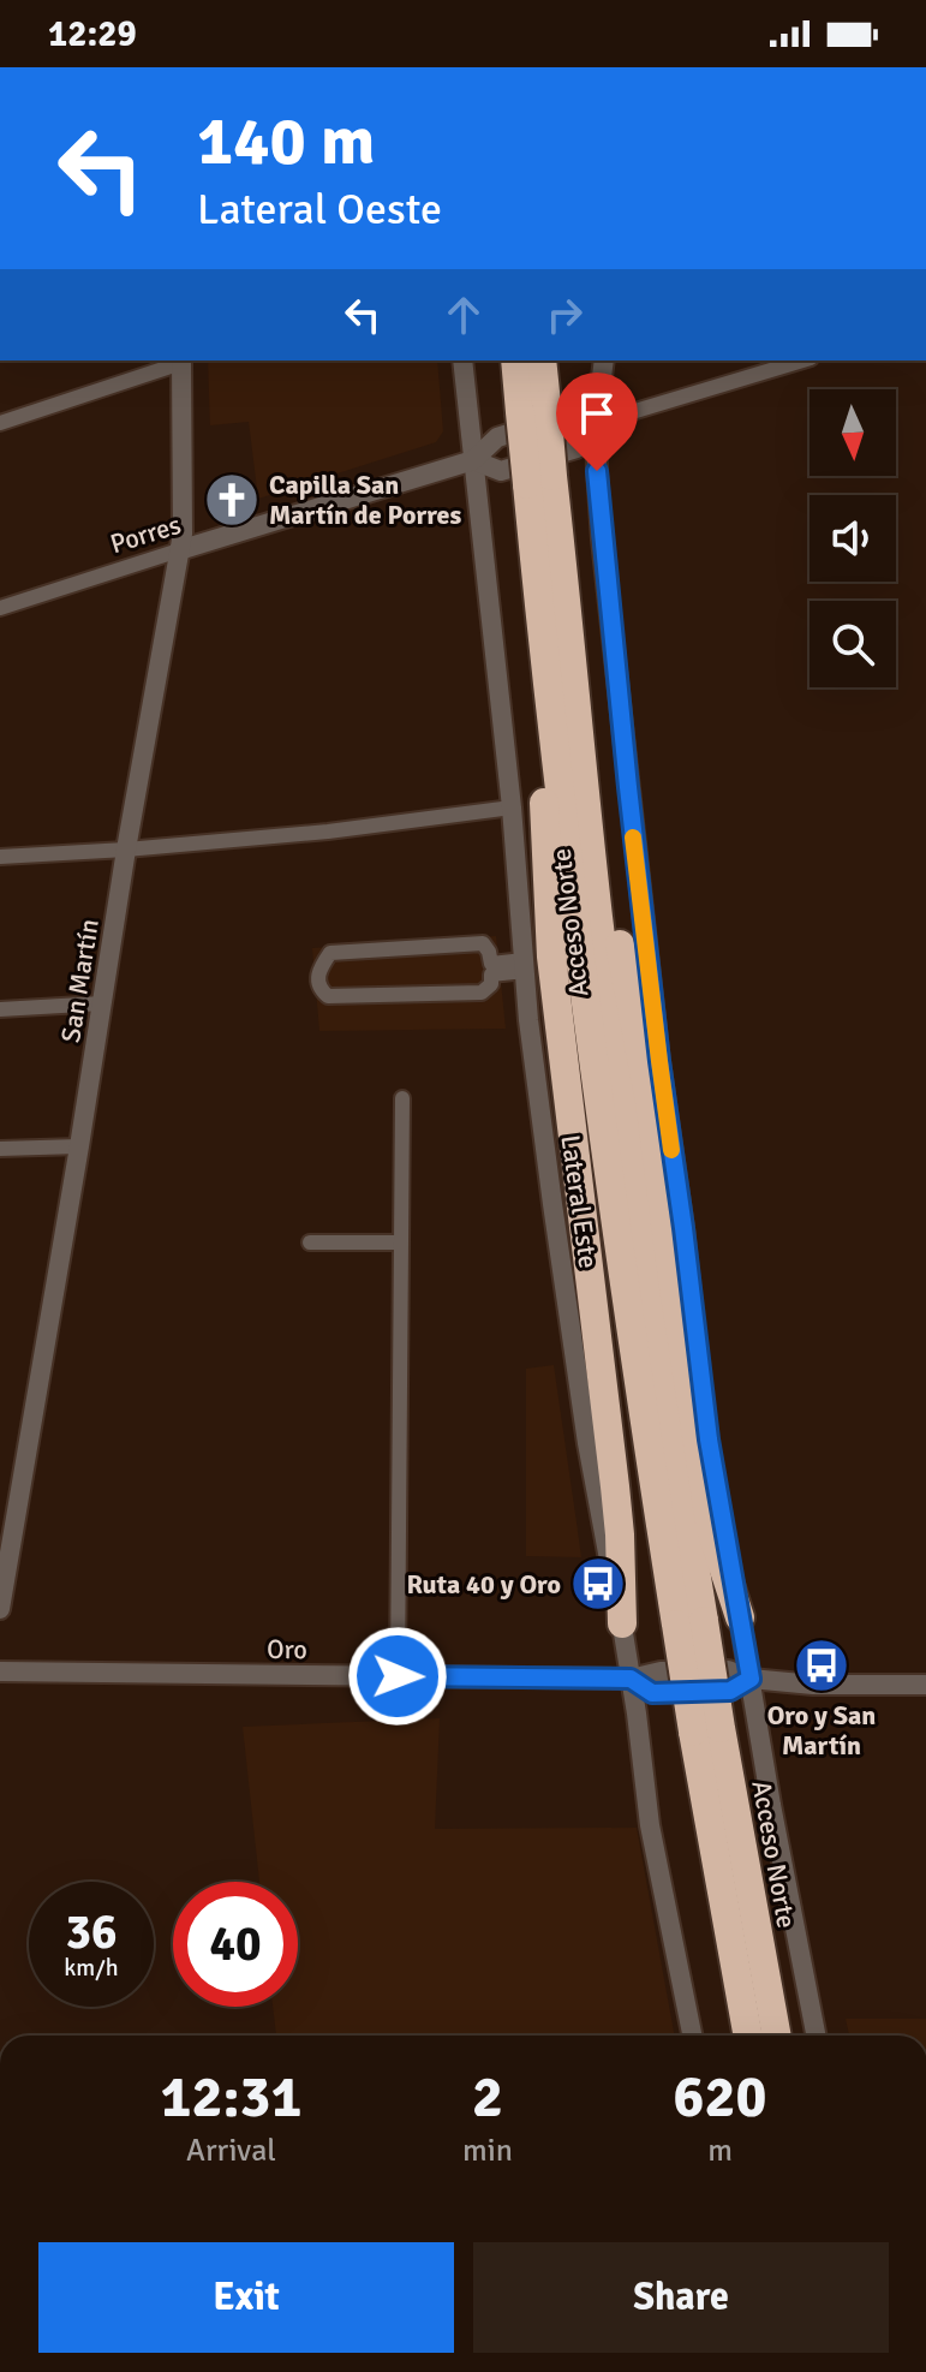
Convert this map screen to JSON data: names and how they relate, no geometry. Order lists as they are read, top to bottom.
{
  "streets": {
    "highway": ["Acceso Norte"],
    "street": [
      "Porres",
      "San Martín",
      "Lateral Este",
      "Oro"
    ]
  },
  "crossings": [
    ["Porres", "San Martín"],
    ["Porres", "Lateral Este"],
    ["Lateral Este", "Oro"]
  ],
  "places": {
    "church": ["Capilla San Martín de Porres"],
    "bus stop": ["Ruta 40 y Oro", "Oro y San Martín"]
  },
  "north": "bottom",
  "page": {
    "status": "12:29",
    "turn": ["140 m", "Lateral Oeste"],
    "speed": "36 km/h",
    "limit": "40",
    "eta": [
      "12:31",
      "Arrival",
      "2",
      "min",
      "620",
      "m"
    ],
    "buttons": ["Exit", "Share"]
  }
}
